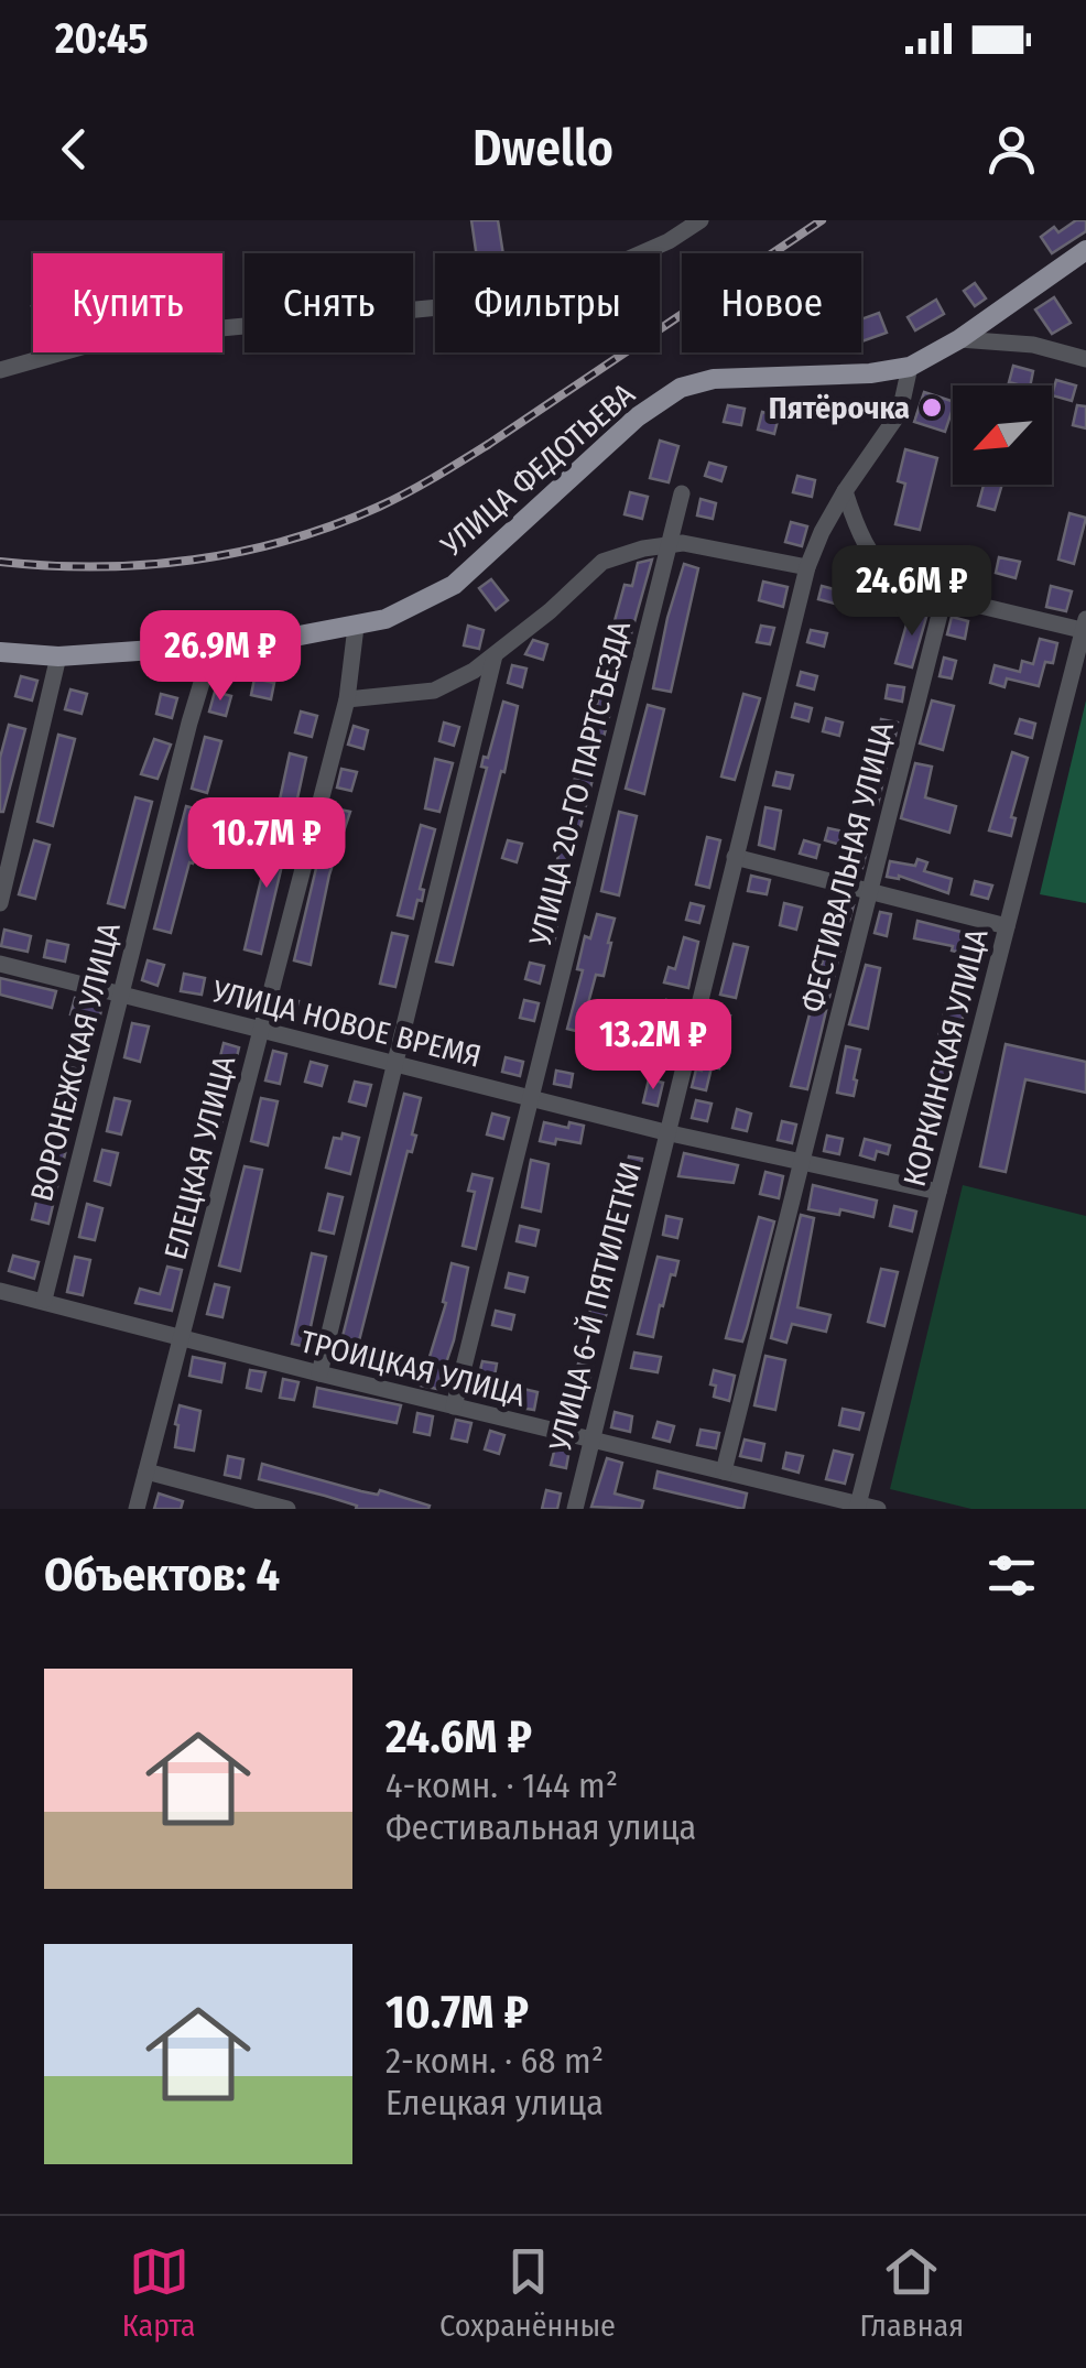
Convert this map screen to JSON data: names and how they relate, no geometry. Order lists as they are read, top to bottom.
{
  "streets": {
    "main road": ["УЛИЦА ФЕДОТЬЕВА"],
    "street": [
      "УЛИЦА 20-ГО ПАРТСЪЕЗДА",
      "ФЕСТИВАЛЬНАЯ УЛИЦА",
      "УЛИЦА НОВОЕ ВРЕМЯ",
      "КОРКИНСКАЯ УЛИЦА",
      "ВОРОНЕЖСКАЯ УЛИЦА",
      "ЕЛЕЦКАЯ УЛИЦА",
      "УЛИЦА 6-Й ПЯТИЛЕТКИ",
      "ТРОИЦКАЯ УЛИЦА"
    ]
  },
  "crossings": [
    ["УЛИЦА ФЕДОТЬЕВА", "ВОРОНЕЖСКАЯ УЛИЦА"],
    ["УЛИЦА ФЕДОТЬЕВА", "ЕЛЕЦКАЯ УЛИЦА"],
    ["УЛИЦА ФЕДОТЬЕВА", "УЛИЦА 6-Й ПЯТИЛЕТКИ"],
    ["УЛИЦА 20-ГО ПАРТСЪЕЗДА", "УЛИЦА НОВОЕ ВРЕМЯ"],
    ["УЛИЦА 20-ГО ПАРТСЪЕЗДА", "ТРОИЦКАЯ УЛИЦА"],
    ["ФЕСТИВАЛЬНАЯ УЛИЦА", "УЛИЦА НОВОЕ ВРЕМЯ"],
    ["ФЕСТИВАЛЬНАЯ УЛИЦА", "ТРОИЦКАЯ УЛИЦА"],
    ["УЛИЦА НОВОЕ ВРЕМЯ", "КОРКИНСКАЯ УЛИЦА"],
    ["УЛИЦА НОВОЕ ВРЕМЯ", "ВОРОНЕЖСКАЯ УЛИЦА"],
    ["УЛИЦА НОВОЕ ВРЕМЯ", "ЕЛЕЦКАЯ УЛИЦА"],
    ["УЛИЦА НОВОЕ ВРЕМЯ", "УЛИЦА 6-Й ПЯТИЛЕТКИ"],
    ["КОРКИНСКАЯ УЛИЦА", "ТРОИЦКАЯ УЛИЦА"],
    ["ВОРОНЕЖСКАЯ УЛИЦА", "ТРОИЦКАЯ УЛИЦА"],
    ["ЕЛЕЦКАЯ УЛИЦА", "ТРОИЦКАЯ УЛИЦА"],
    ["УЛИЦА 6-Й ПЯТИЛЕТКИ", "ТРОИЦКАЯ УЛИЦА"]
  ],
  "places": ["Пятёрочка"],
  "north": "bottom left",
  "page": {
    "status": "20:45",
    "header": "Dwello",
    "chip": [
      "Купить",
      "Снять",
      "Фильтры",
      "Новое"
    ],
    "price": [
      "24.6M ₽",
      "26.9M ₽",
      "10.7M ₽",
      "13.2M ₽"
    ],
    "heading": "Объектов: 4",
    "list": [
      {
        "name": "24.6M ₽",
        "note": "4-комн. · 144 m² · Фестивальная улица"
      },
      {
        "name": "10.7M ₽",
        "note": "2-комн. · 68 m² · Елецкая улица"
      }
    ],
    "tabs": ["Карта", "Сохранённые", "Главная"]
  }
}
